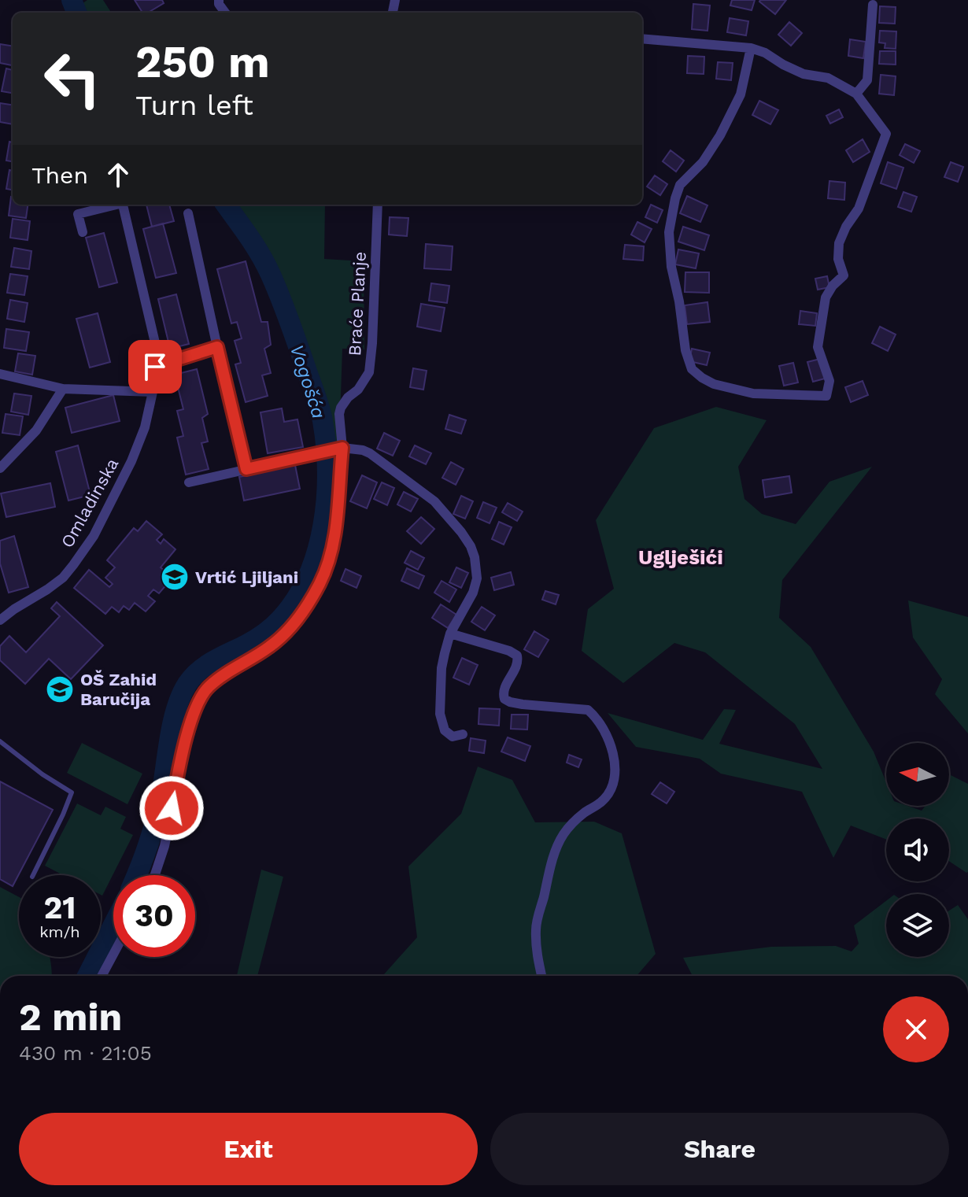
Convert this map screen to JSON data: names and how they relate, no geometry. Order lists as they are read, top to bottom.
{
  "streets": {
    "street": ["Braće Planje", "Omladinska"]
  },
  "districts": ["Uglješići"],
  "water": ["Vogošća"],
  "places": {
    "school or university": ["Vrtić Ljiljani", "OŠ Zahid Baručija"]
  },
  "north": "left",
  "page": {
    "turn": ["250 m", "Turn left"],
    "then": "Then",
    "speed": "21 km/h",
    "limit": "30",
    "heading": ["2 min", "430 m · 21:05"],
    "buttons": ["Exit", "Share"]
  }
}
